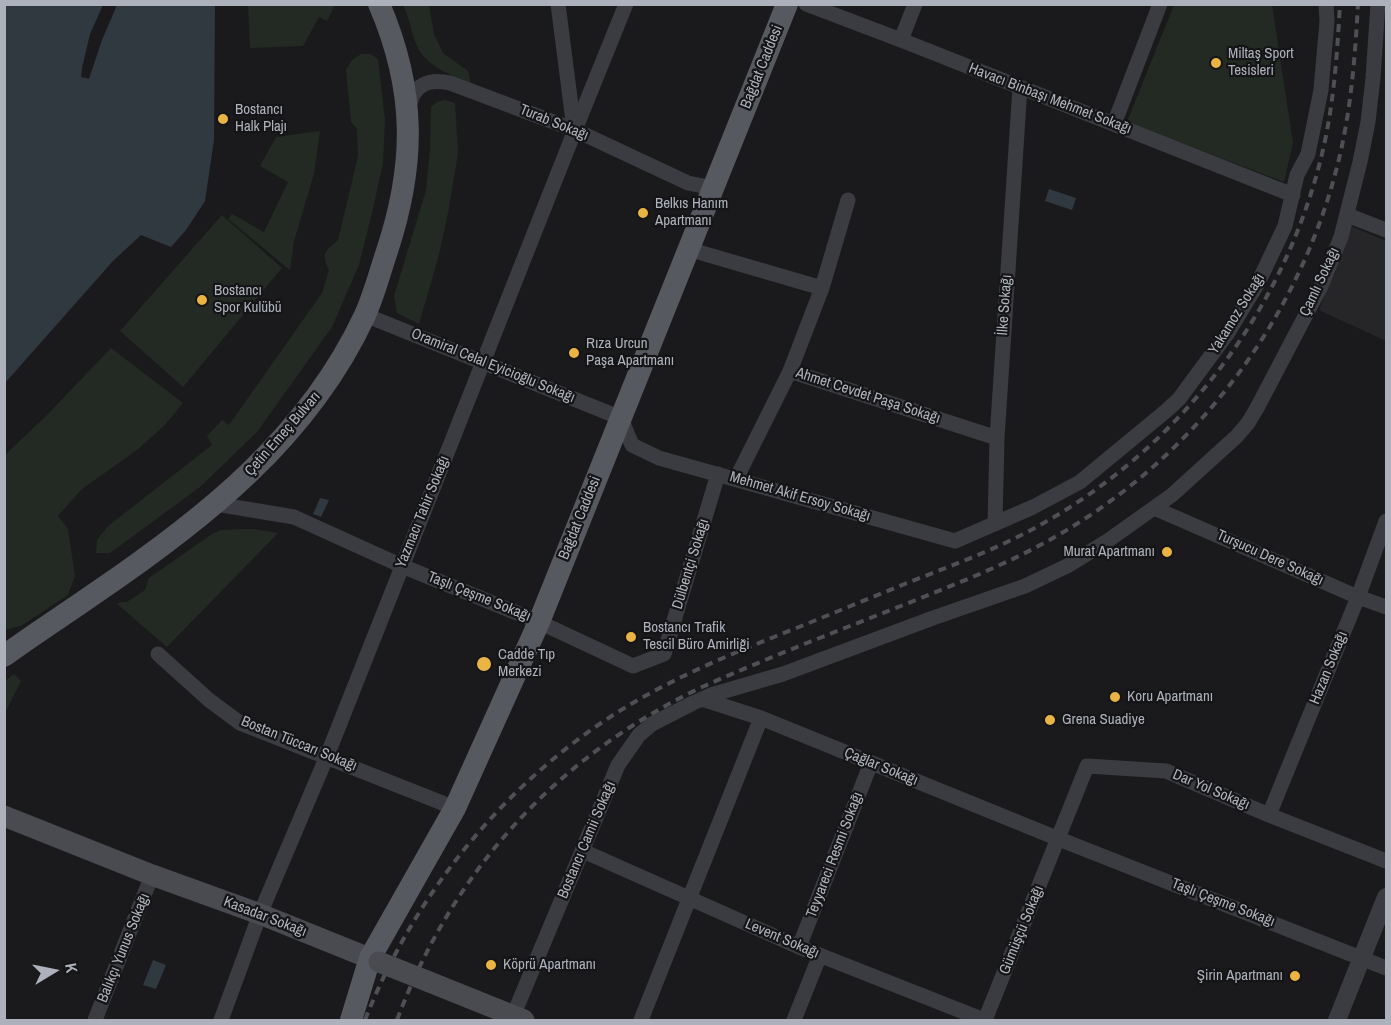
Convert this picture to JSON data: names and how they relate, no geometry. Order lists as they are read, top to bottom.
{
  "streets": {
    "main road": ["Bağdat Caddesi", "Çetin Emeç Bulvarı", "Kasadar Sokağı"],
    "street": [
      "Havacı Binbaşı Mehmet Sokağı",
      "Turab Sokağı",
      "Çamlı Sokağı",
      "İlke Sokağı",
      "Yakamoz Sokağı",
      "Oramiral Celal Eyicioğlu Sokağı",
      "Ahmet Cevdet Paşa Sokağı",
      "Mehmet Akif Ersoy Sokağı",
      "Yazmacı Tahir Sokağı",
      "Turşucu Dere Sokağı",
      "Dülbentçi Sokağı",
      "Taşlı Çeşme Sokağı",
      "Hazan Sokağı",
      "Bostan Tüccarı Sokağı",
      "Çağlar Sokağı",
      "Dar Yol Sokağı",
      "Bostancı Camii Sokağı",
      "Teyyareci Resmi Sokağı",
      "Gümüşçü Sokağı",
      "Levent Sokağı",
      "Balıkçı Yunus Sokağı"
    ]
  },
  "crossings": [
    ["Bağdat Caddesi", "Havacı Binbaşı Mehmet Sokağı"],
    ["Bağdat Caddesi", "Turab Sokağı"],
    ["Bağdat Caddesi", "Oramiral Celal Eyicioğlu Sokağı"],
    ["Bağdat Caddesi", "Mehmet Akif Ersoy Sokağı"],
    ["Bağdat Caddesi", "Taşlı Çeşme Sokağı"],
    ["Bağdat Caddesi", "Bostan Tüccarı Sokağı"],
    ["Bağdat Caddesi", "Kasadar Sokağı"],
    ["Havacı Binbaşı Mehmet Sokağı", "İlke Sokağı"],
    ["Havacı Binbaşı Mehmet Sokağı", "Yakamoz Sokağı"],
    ["Turab Sokağı", "Çetin Emeç Bulvarı"],
    ["Turab Sokağı", "Yazmacı Tahir Sokağı"],
    ["Çamlı Sokağı", "Turşucu Dere Sokağı"],
    ["Çamlı Sokağı", "Çağlar Sokağı"],
    ["Çamlı Sokağı", "Bostancı Camii Sokağı"],
    ["İlke Sokağı", "Yakamoz Sokağı"],
    ["İlke Sokağı", "Ahmet Cevdet Paşa Sokağı"],
    ["İlke Sokağı", "Mehmet Akif Ersoy Sokağı"],
    ["Yakamoz Sokağı", "Mehmet Akif Ersoy Sokağı"],
    ["Oramiral Celal Eyicioğlu Sokağı", "Çetin Emeç Bulvarı"],
    ["Oramiral Celal Eyicioğlu Sokağı", "Mehmet Akif Ersoy Sokağı"],
    ["Oramiral Celal Eyicioğlu Sokağı", "Yazmacı Tahir Sokağı"],
    ["Çetin Emeç Bulvarı", "Taşlı Çeşme Sokağı"],
    ["Mehmet Akif Ersoy Sokağı", "Dülbentçi Sokağı"],
    ["Yazmacı Tahir Sokağı", "Taşlı Çeşme Sokağı"],
    ["Yazmacı Tahir Sokağı", "Bostan Tüccarı Sokağı"],
    ["Yazmacı Tahir Sokağı", "Kasadar Sokağı"],
    ["Turşucu Dere Sokağı", "Hazan Sokağı"],
    ["Dülbentçi Sokağı", "Taşlı Çeşme Sokağı"],
    ["Taşlı Çeşme Sokağı", "Çağlar Sokağı"],
    ["Taşlı Çeşme Sokağı", "Dar Yol Sokağı"],
    ["Taşlı Çeşme Sokağı", "Gümüşçü Sokağı"],
    ["Hazan Sokağı", "Dar Yol Sokağı"],
    ["Çağlar Sokağı", "Dar Yol Sokağı"],
    ["Çağlar Sokağı", "Bostancı Camii Sokağı"],
    ["Çağlar Sokağı", "Teyyareci Resmi Sokağı"],
    ["Çağlar Sokağı", "Gümüşçü Sokağı"],
    ["Dar Yol Sokağı", "Gümüşçü Sokağı"],
    ["Bostancı Camii Sokağı", "Kasadar Sokağı"],
    ["Bostancı Camii Sokağı", "Levent Sokağı"],
    ["Teyyareci Resmi Sokağı", "Levent Sokağı"],
    ["Kasadar Sokağı", "Balıkçı Yunus Sokağı"],
    ["Gümüşçü Sokağı", "Levent Sokağı"]
  ],
  "places": [
    "Miltaş Sport Tesisleri",
    "Bostancı Halk Plajı",
    "Belkıs Hanım Apartmanı",
    "Bostancı Spor Kulübü",
    "Rıza Urcun Paşa Apartmanı",
    "Murat Apartmanı",
    "Bostancı Trafik Tescil Büro Amirliği",
    "Cadde Tıp Merkezi",
    "Koru Apartmanı",
    "Grena Suadiye",
    "Köprü Apartmanı",
    "Şirin Apartmanı"
  ],
  "north": "right"
}
